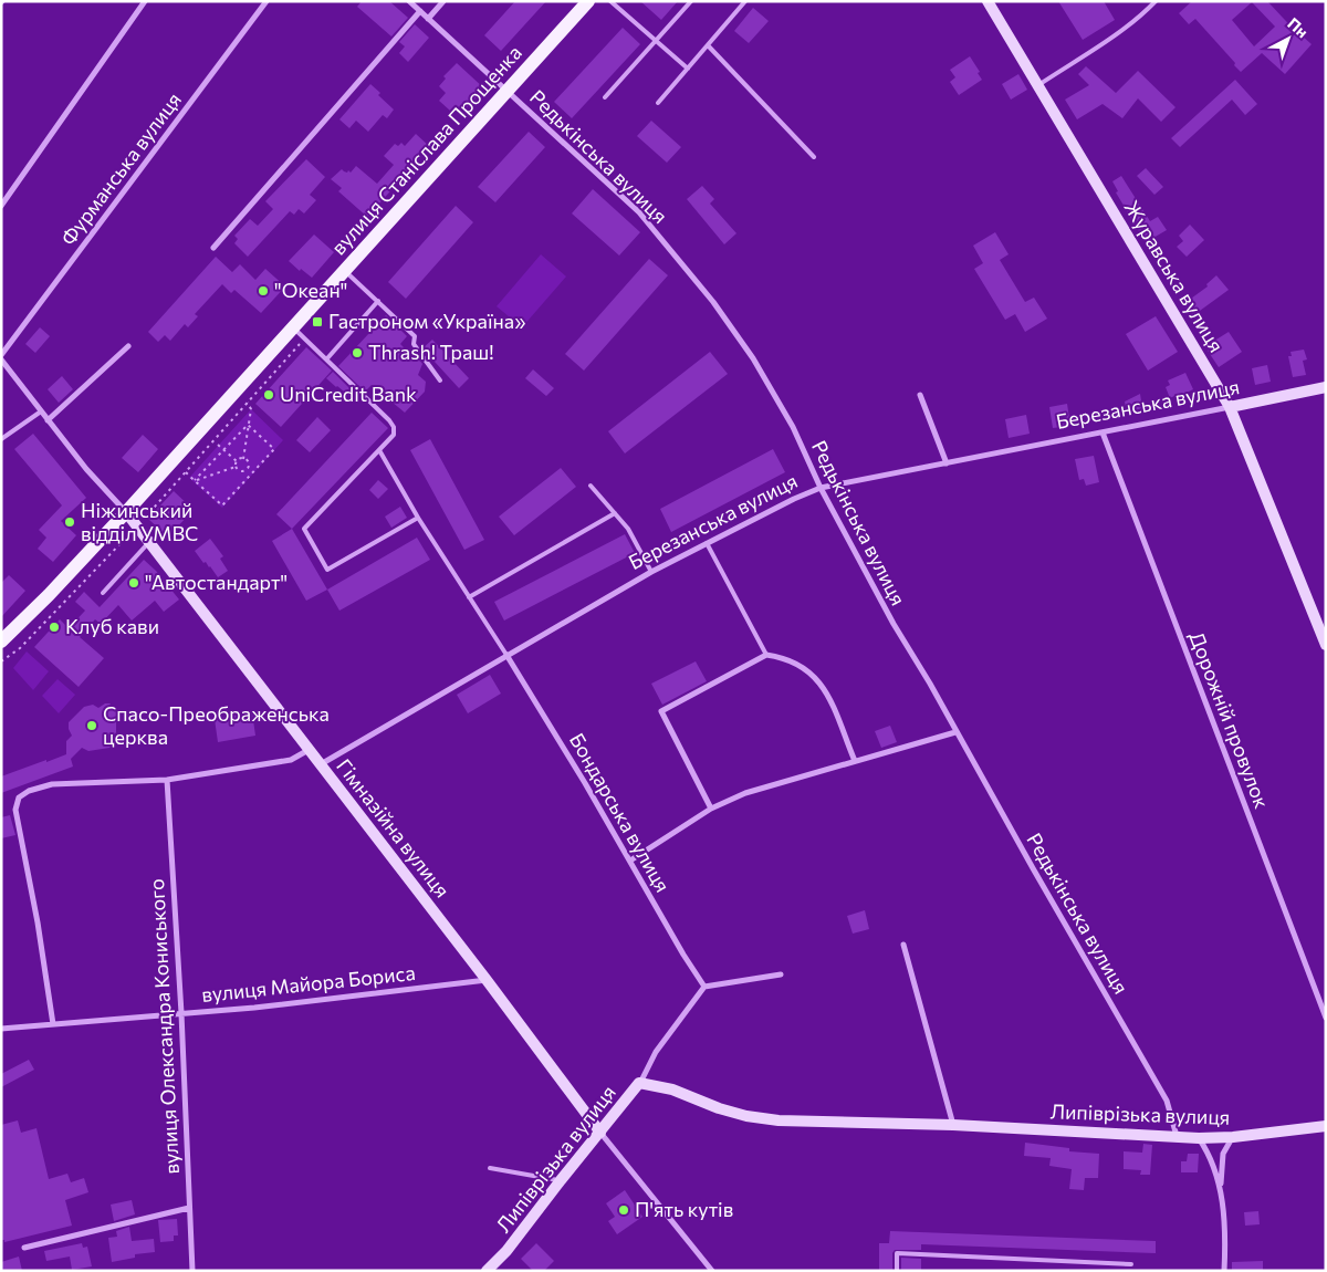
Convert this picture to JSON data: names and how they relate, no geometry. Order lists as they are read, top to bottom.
{
  "streets": {
    "main road": ["вулиця Станіслава Прощенка"],
    "street": [
      "Редькінська вулиця",
      "Фурманська вулиця",
      "Журавська вулиця",
      "Березанська вулиця",
      "Дорожній провулок",
      "Бондарська вулиця",
      "Гімназійна вулиця",
      "вулиця Майора Бориса",
      "вулиця Олександра Кониського",
      "Липіврізька вулиця"
    ]
  },
  "crossings": [
    ["вулиця Станіслава Прощенка", "Редькінська вулиця"],
    ["вулиця Станіслава Прощенка", "Гімназійна вулиця"],
    ["Редькінська вулиця", "Березанська вулиця"],
    ["Редькінська вулиця", "Липіврізька вулиця"],
    ["Фурманська вулиця", "Гімназійна вулиця"],
    ["Журавська вулиця", "Березанська вулиця"],
    ["Березанська вулиця", "Дорожній провулок"],
    ["Березанська вулиця", "Бондарська вулиця"],
    ["Березанська вулиця", "Гімназійна вулиця"],
    ["Гімназійна вулиця", "вулиця Майора Бориса"],
    ["Гімназійна вулиця", "Липіврізька вулиця"],
    ["вулиця Майора Бориса", "вулиця Олександра Кониського"]
  ],
  "places": {
    "other": [
      "\"Океан\"",
      "Thrash! Траш!",
      "UniCredit Bank",
      "Ніжинський відділ УМВС",
      "\"Автостандарт\"",
      "Клуб кави",
      "Спасо-Преображенська церква",
      "П'ять кутів"
    ],
    "transit": ["Гастроном «Україна»"]
  },
  "north": "top right"
}
